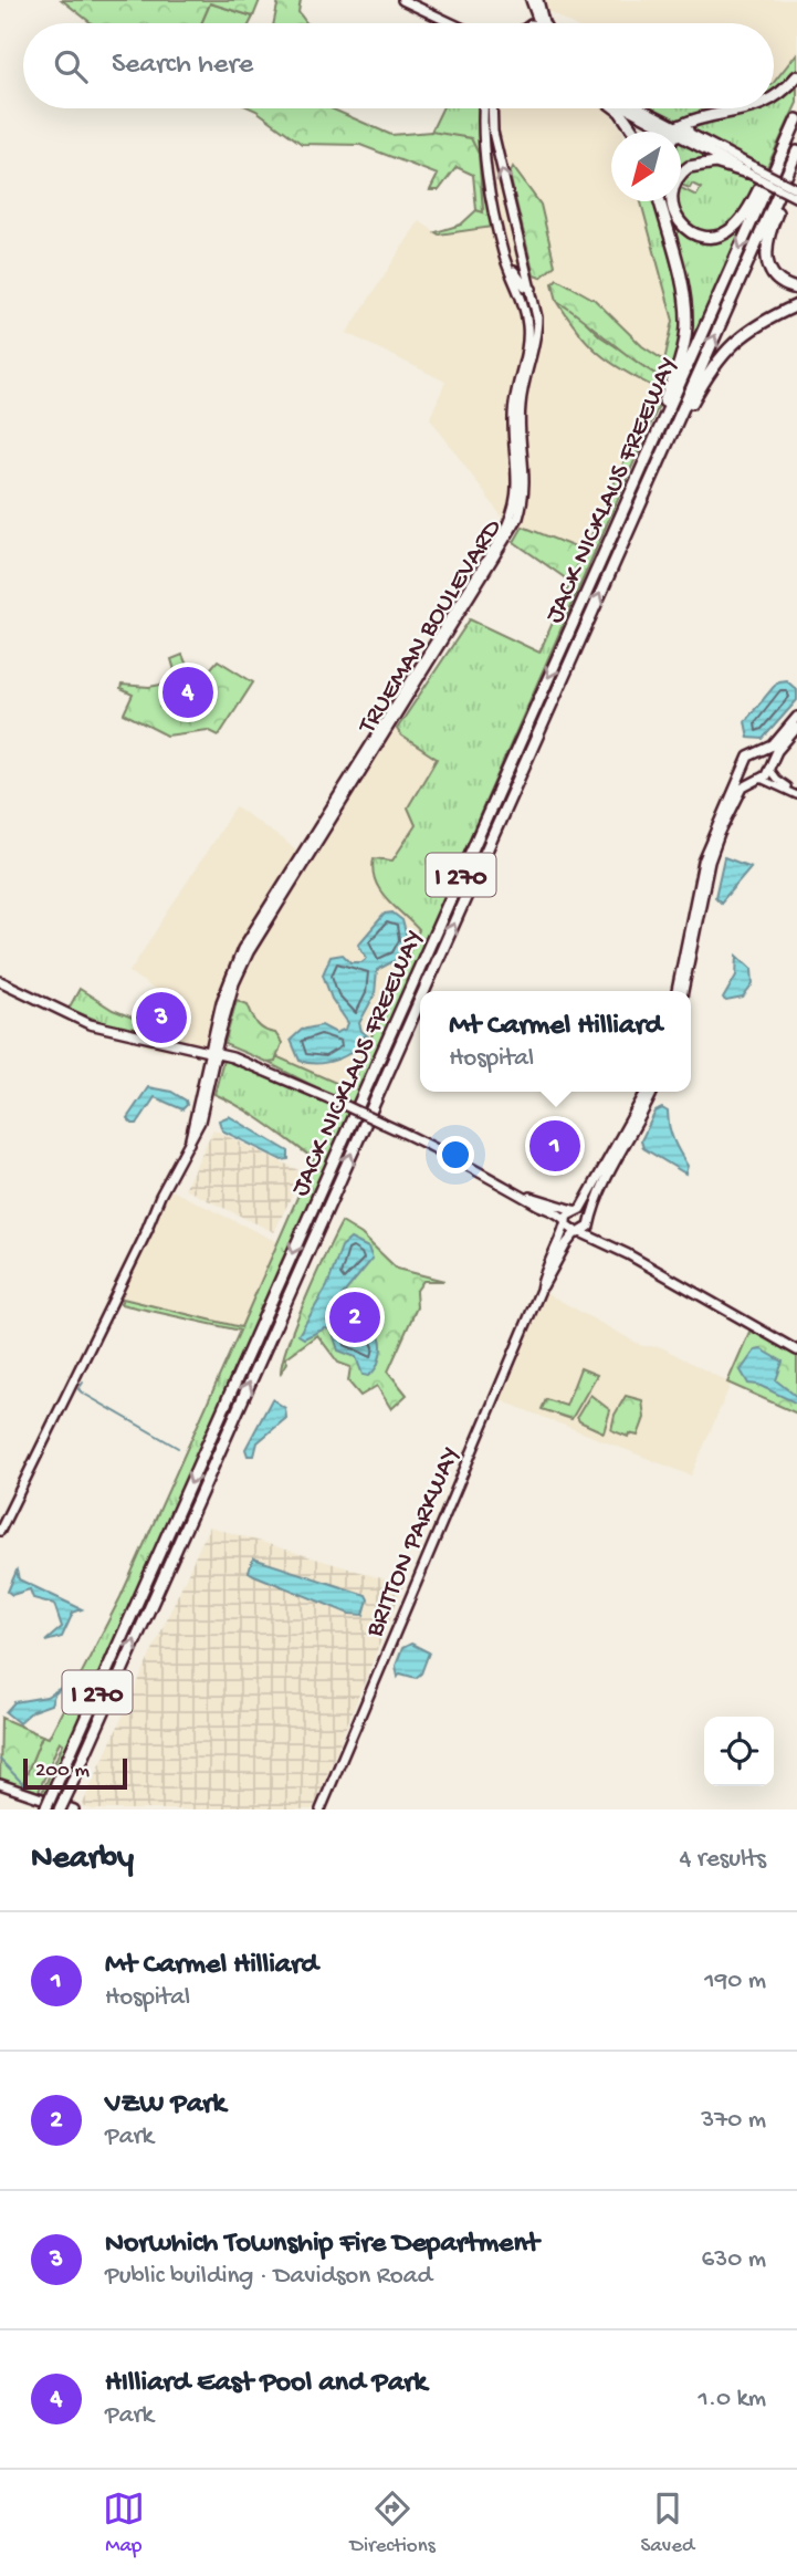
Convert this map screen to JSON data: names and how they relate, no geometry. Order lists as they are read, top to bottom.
{
  "streets": {
    "highway": ["JACK NICKLAUS FREEWAY", "I 270"],
    "main road": ["TRUEMAN BOULEVARD", "BRITTON PARKWAY"]
  },
  "scale_bar": "200 m",
  "north": "bottom left",
  "page": {
    "search": "Search here",
    "pins": [
      "4",
      "3",
      "1",
      "2"
    ],
    "popup": ["Mt Carmel Hilliard", "Hospital"],
    "scale": "200 m",
    "heading": ["Nearby", "4 results"],
    "list": [
      {
        "mark": "1",
        "name": "Mt Carmel Hilliard",
        "note": "Hospital",
        "value": "190 m"
      },
      {
        "mark": "2",
        "name": "VZW Park",
        "note": "Park",
        "value": "370 m"
      },
      {
        "mark": "3",
        "name": "Norwhich Township Fire Department",
        "note": "Public building · Davidson Road",
        "value": "630 m"
      },
      {
        "mark": "4",
        "name": "HIlliard East Pool and Park",
        "note": "Park",
        "value": "1.0 km"
      }
    ],
    "nav": ["Map", "Directions", "Saved"]
  }
}
